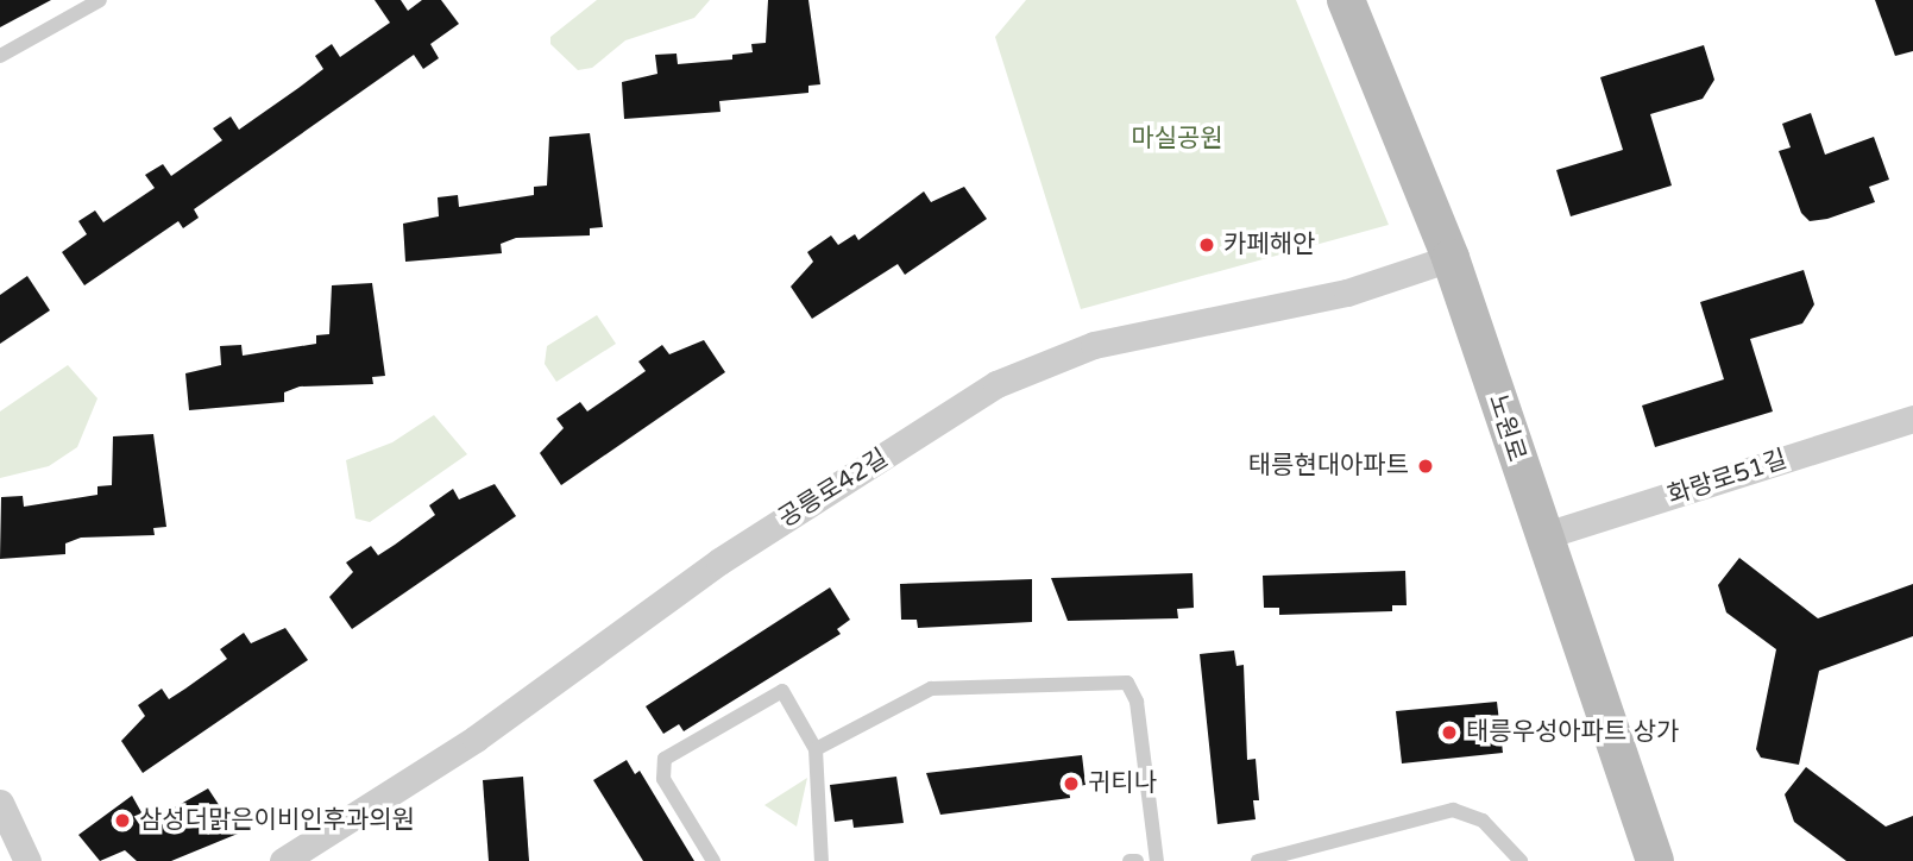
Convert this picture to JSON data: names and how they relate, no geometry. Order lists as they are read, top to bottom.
{
  "streets": {
    "main road": ["노원로"],
    "street": ["화랑로51길", "공릉로42길"]
  },
  "crossings": [
    ["노원로", "화랑로51길"],
    ["노원로", "공릉로42길"]
  ],
  "parks": ["마실공원"],
  "places": [
    "카페해안",
    "태릉현대아파트",
    "태릉우성아파트 상가",
    "귀티나",
    "삼성더맑은이비인후과의원"
  ]
}
